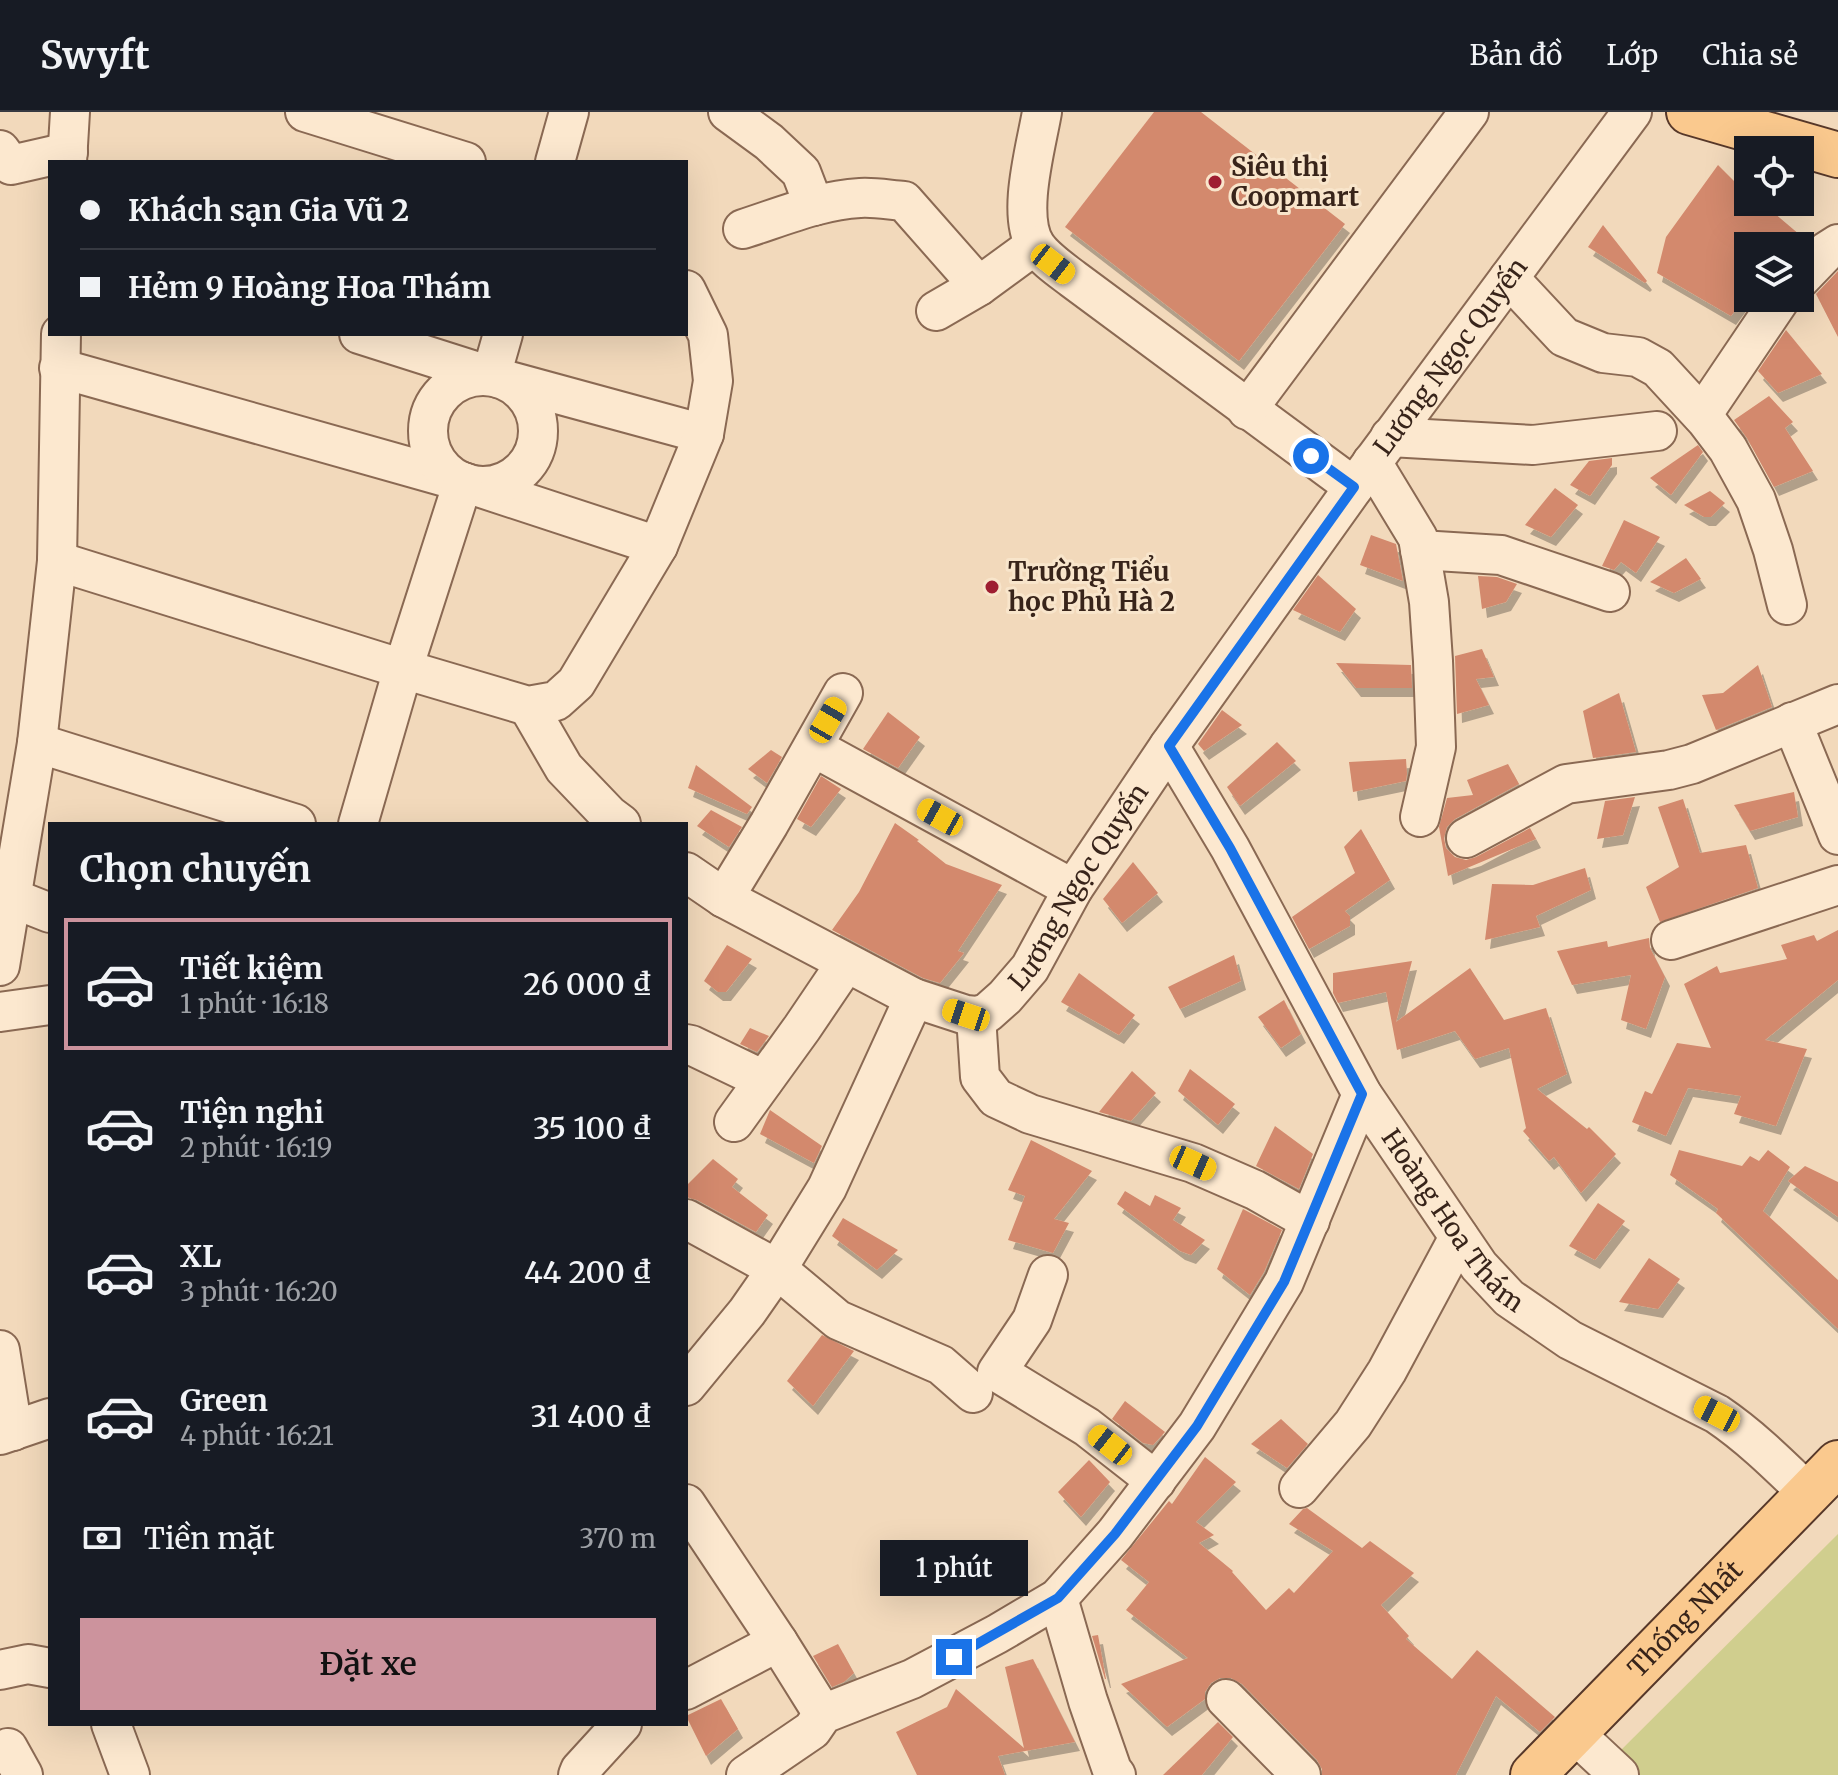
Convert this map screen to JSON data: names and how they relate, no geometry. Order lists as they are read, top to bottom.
{
  "streets": {
    "main road": ["Thống Nhất"],
    "street": ["Lương Ngọc Quyến", "Hoàng Hoa Thám"]
  },
  "crossings": [
    ["Lương Ngọc Quyến", "Hoàng Hoa Thám"],
    ["Hoàng Hoa Thám", "Thống Nhất"]
  ],
  "places": ["Siêu thị Coopmart", "Trường Tiểu học Phủ Hà 2"],
  "page": {
    "header": "Swyft",
    "nav": ["Bản đồ", "Lớp", "Chia sẻ"],
    "banner": ["Khách sạn Gia Vũ 2", "Hẻm 9 Hoàng Hoa Thám"],
    "heading": "Chọn chuyến",
    "list": [
      {
        "name": "Tiết kiệm",
        "note": "1 phút · 16:18",
        "value": "26 000 ₫"
      },
      {
        "name": "Tiện nghi",
        "note": "2 phút · 16:19",
        "value": "35 100 ₫"
      },
      {
        "name": "XL",
        "note": "3 phút · 16:20",
        "value": "44 200 ₫"
      },
      {
        "name": "Green",
        "note": "4 phút · 16:21",
        "value": "31 400 ₫"
      }
    ],
    "pay": ["Tiền mặt", "370 m"],
    "bubble": "1 phút",
    "buttons": "Đặt xe"
  }
}
